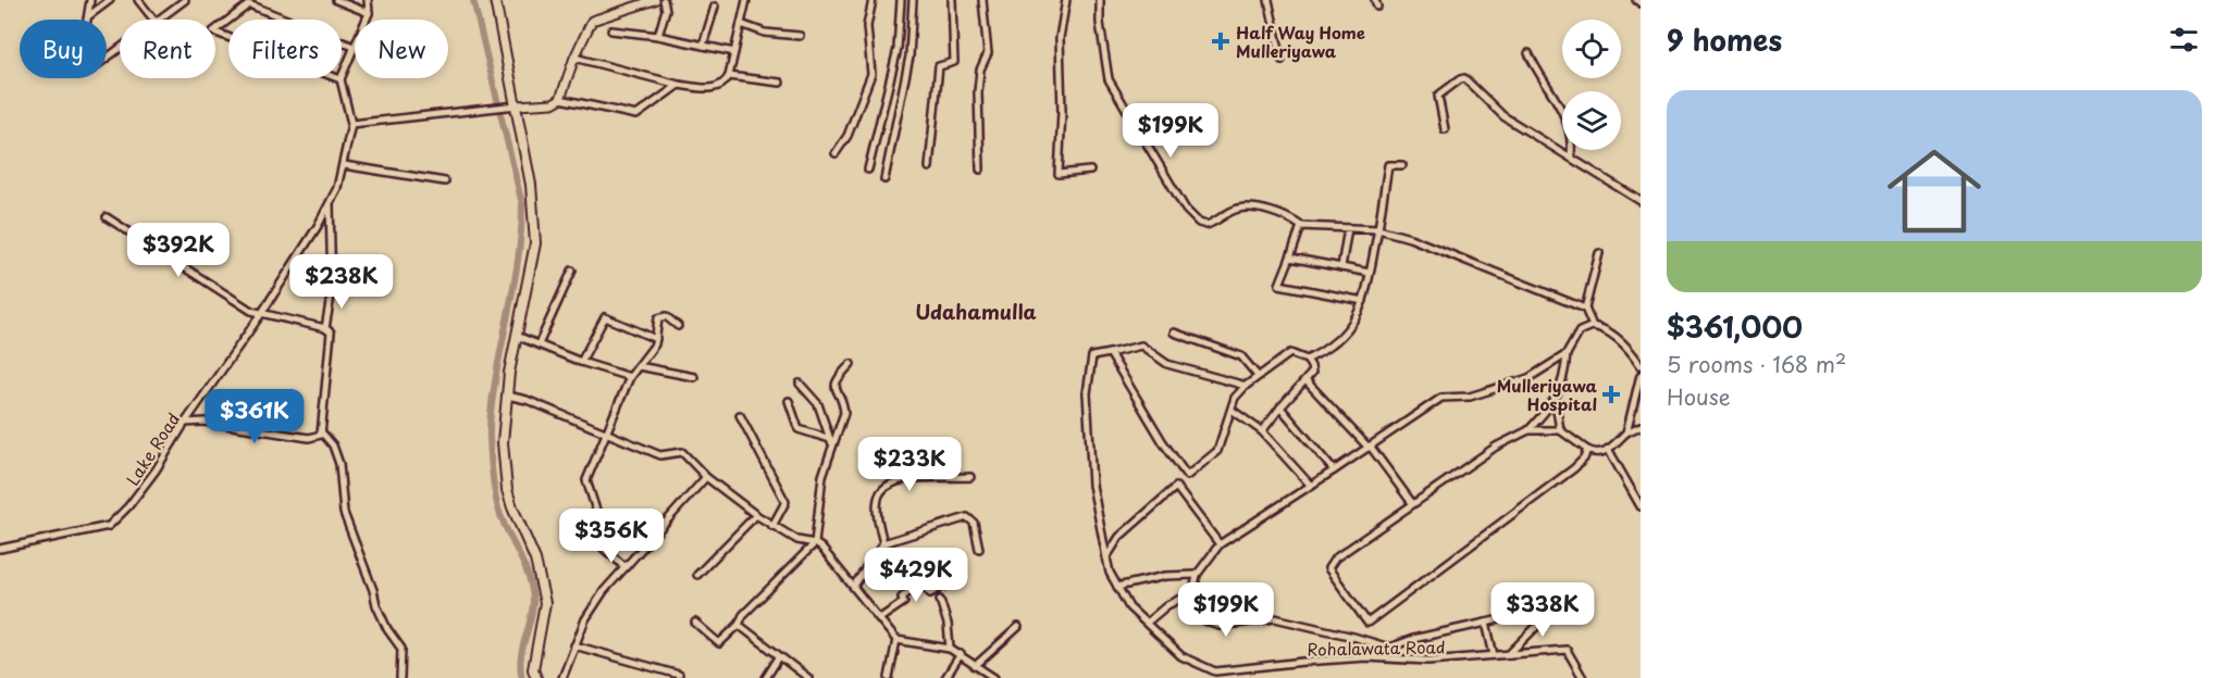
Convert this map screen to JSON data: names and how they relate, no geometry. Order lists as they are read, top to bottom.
{
  "streets": {
    "street": ["Lake Road", "Rohalawata Road"]
  },
  "districts": ["Udahamulla"],
  "places": {
    "health": ["Half Way Home Mulleriyawa", "Mulleriyawa Hospital"]
  },
  "page": {
    "heading": "9 homes",
    "chip": [
      "Buy",
      "Rent",
      "Filters",
      "New"
    ],
    "list": [
      {
        "name": "$361,000",
        "note": "5 rooms · 168 m² · House"
      }
    ],
    "price": [
      "$199K",
      "$392K",
      "$238K",
      "$361K",
      "$233K",
      "$356K",
      "$429K",
      "$199K",
      "$338K"
    ]
  }
}
